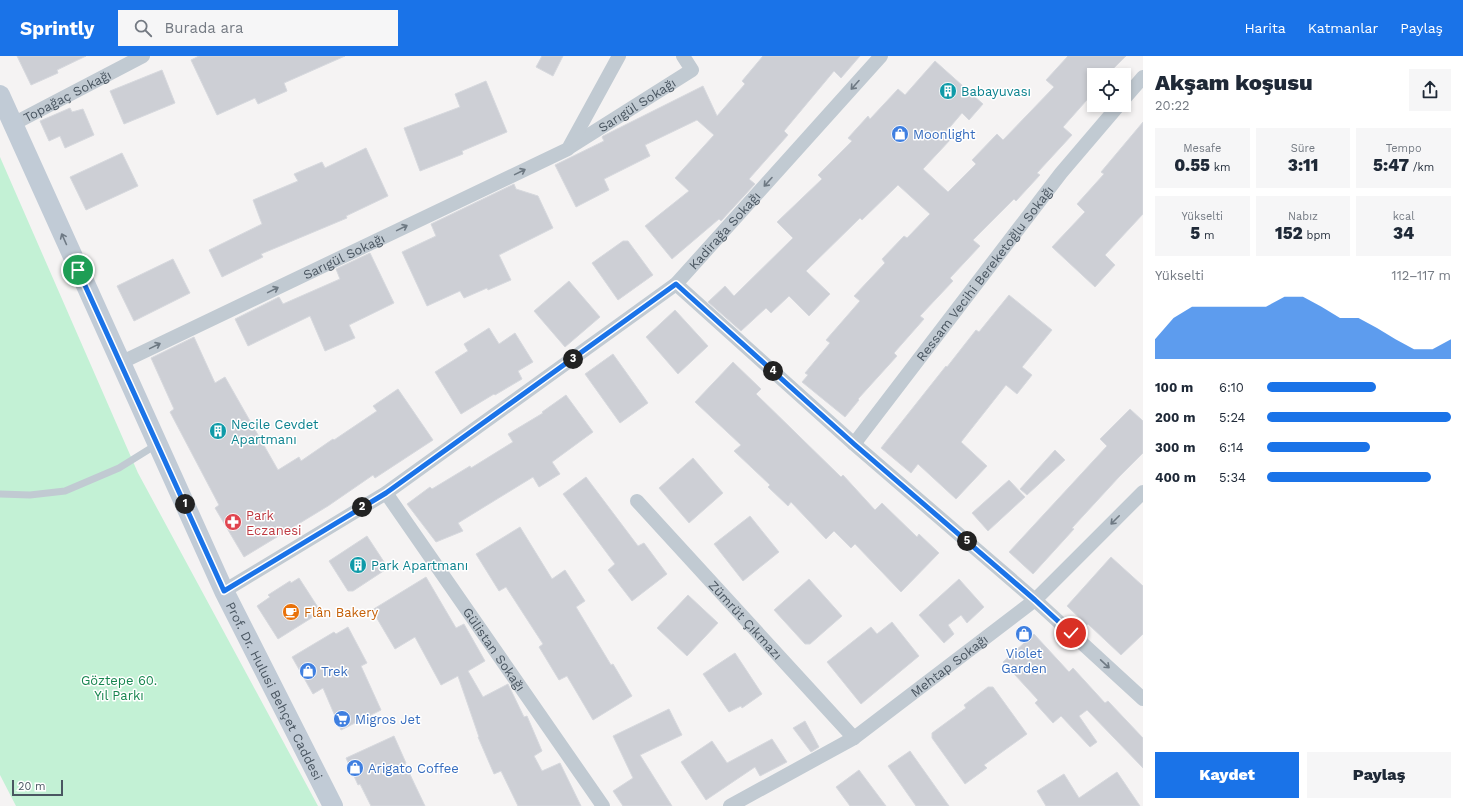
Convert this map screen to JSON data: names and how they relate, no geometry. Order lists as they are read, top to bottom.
{
  "streets": {
    "street": [
      "Topağaç Sokağı",
      "Sarıgül Sokağı",
      "Kadirağa Sokağı",
      "Ressam Vecihi Bereketoğlu Sokağı",
      "Zümrüt Çıkmazı",
      "Gülistan Sokağı",
      "Mehtap Sokağı",
      "Prof. Dr. Hulusi Behçet Caddesi"
    ]
  },
  "crossings": [
    ["Topağaç Sokağı", "Prof. Dr. Hulusi Behçet Caddesi"],
    ["Sarıgül Sokağı", "Prof. Dr. Hulusi Behçet Caddesi"],
    ["Kadirağa Sokağı", "Gülistan Sokağı"],
    ["Kadirağa Sokağı", "Prof. Dr. Hulusi Behçet Caddesi"],
    ["Zümrüt Çıkmazı", "Mehtap Sokağı"]
  ],
  "one_way": ["Sarıgül Sokağı", "Kadirağa Sokağı"],
  "parks": ["Göztepe 60. Yıl Parkı"],
  "places": {
    "building": ["Babayuvası", "Necile Cevdet Apartmanı", "Park Apartmanı"],
    "shop": [
      "Moonlight",
      "Violet Garden",
      "Trek",
      "Arigato Coffee"
    ],
    "pharmacy": ["Park Eczanesi"],
    "cafe": ["Flân Bakery"],
    "supermarket": ["Migros Jet"]
  },
  "scale_bar": "20 m",
  "page": {
    "header": "Sprintly",
    "search": "Burada ara",
    "nav": ["Harita", "Katmanlar", "Paylaş"],
    "heading": ["Akşam koşusu", "20:22"],
    "stats": [
      ["Mesafe", "0.55 km"],
      ["Süre", "3:11"],
      ["Tempo", "5:47 /km"],
      ["Yükselti", "5 m"],
      ["Nabız", "152 bpm"],
      ["kcal", "34"]
    ],
    "chart": ["Yükselti", "112–117 m"],
    "pins": [
      "3",
      "4",
      "1",
      "2",
      "5"
    ],
    "list": [
      {
        "name": "100 m",
        "note": "6:10"
      },
      {
        "name": "200 m",
        "note": "5:24"
      },
      {
        "name": "300 m",
        "note": "6:14"
      },
      {
        "name": "400 m",
        "note": "5:34"
      }
    ],
    "buttons": ["Kaydet", "Paylaş"],
    "scale": "20 m"
  }
}
